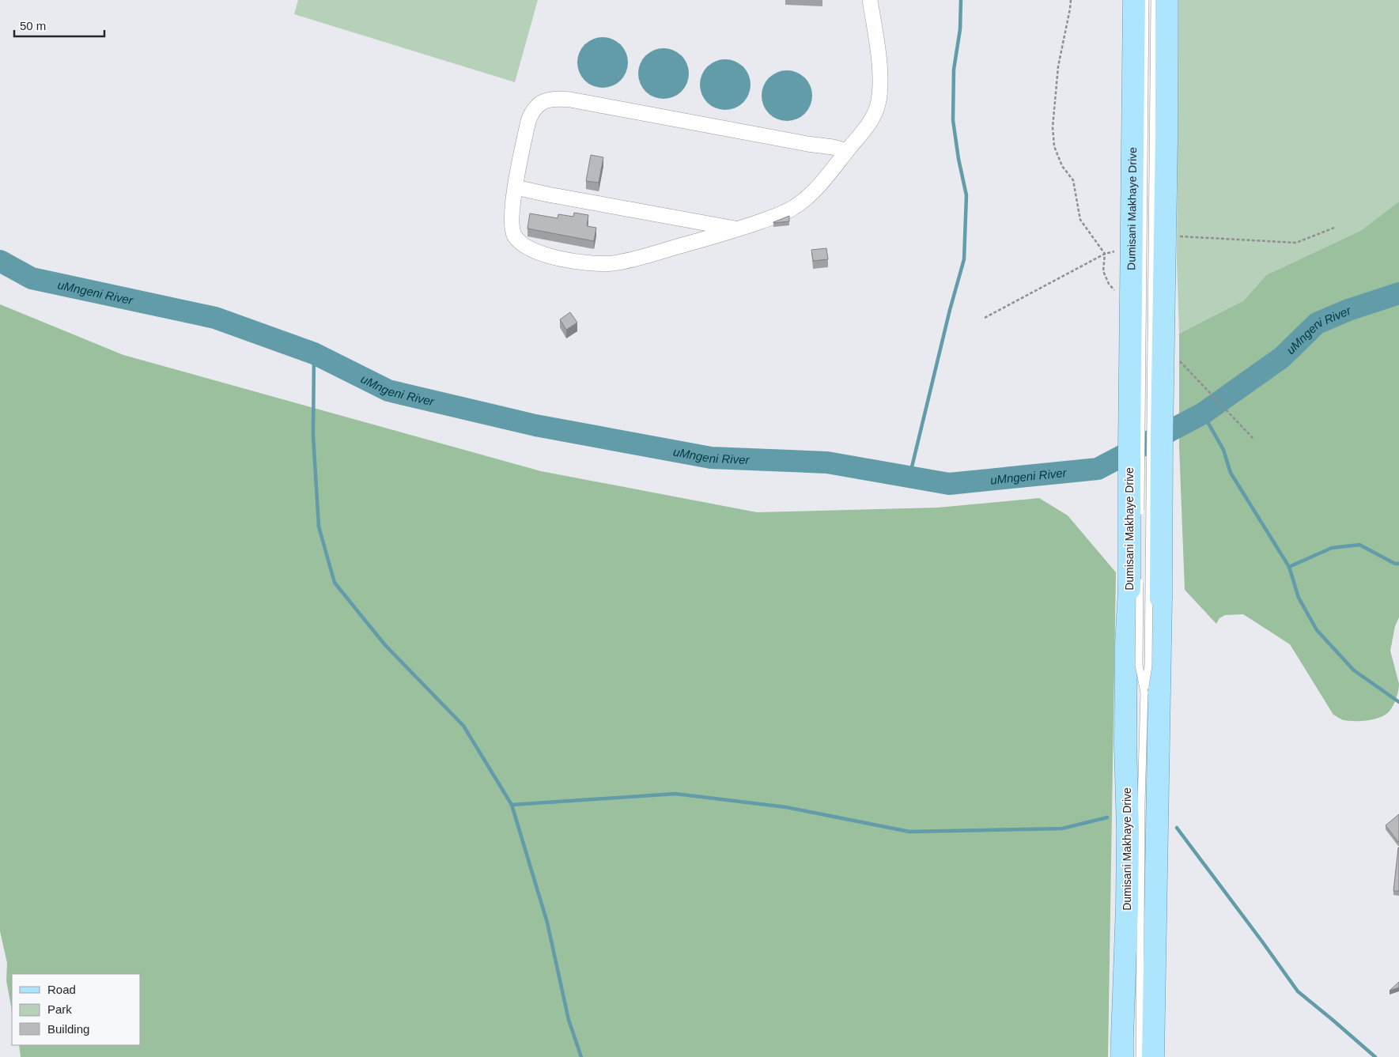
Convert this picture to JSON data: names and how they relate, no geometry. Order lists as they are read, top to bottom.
{
  "streets": {
    "main road": ["Dumisani Makhaye Drive"]
  },
  "water": ["uMngeni River"],
  "legend": ["Road", "Park", "Building"],
  "scale_bar": "50 m"
}
